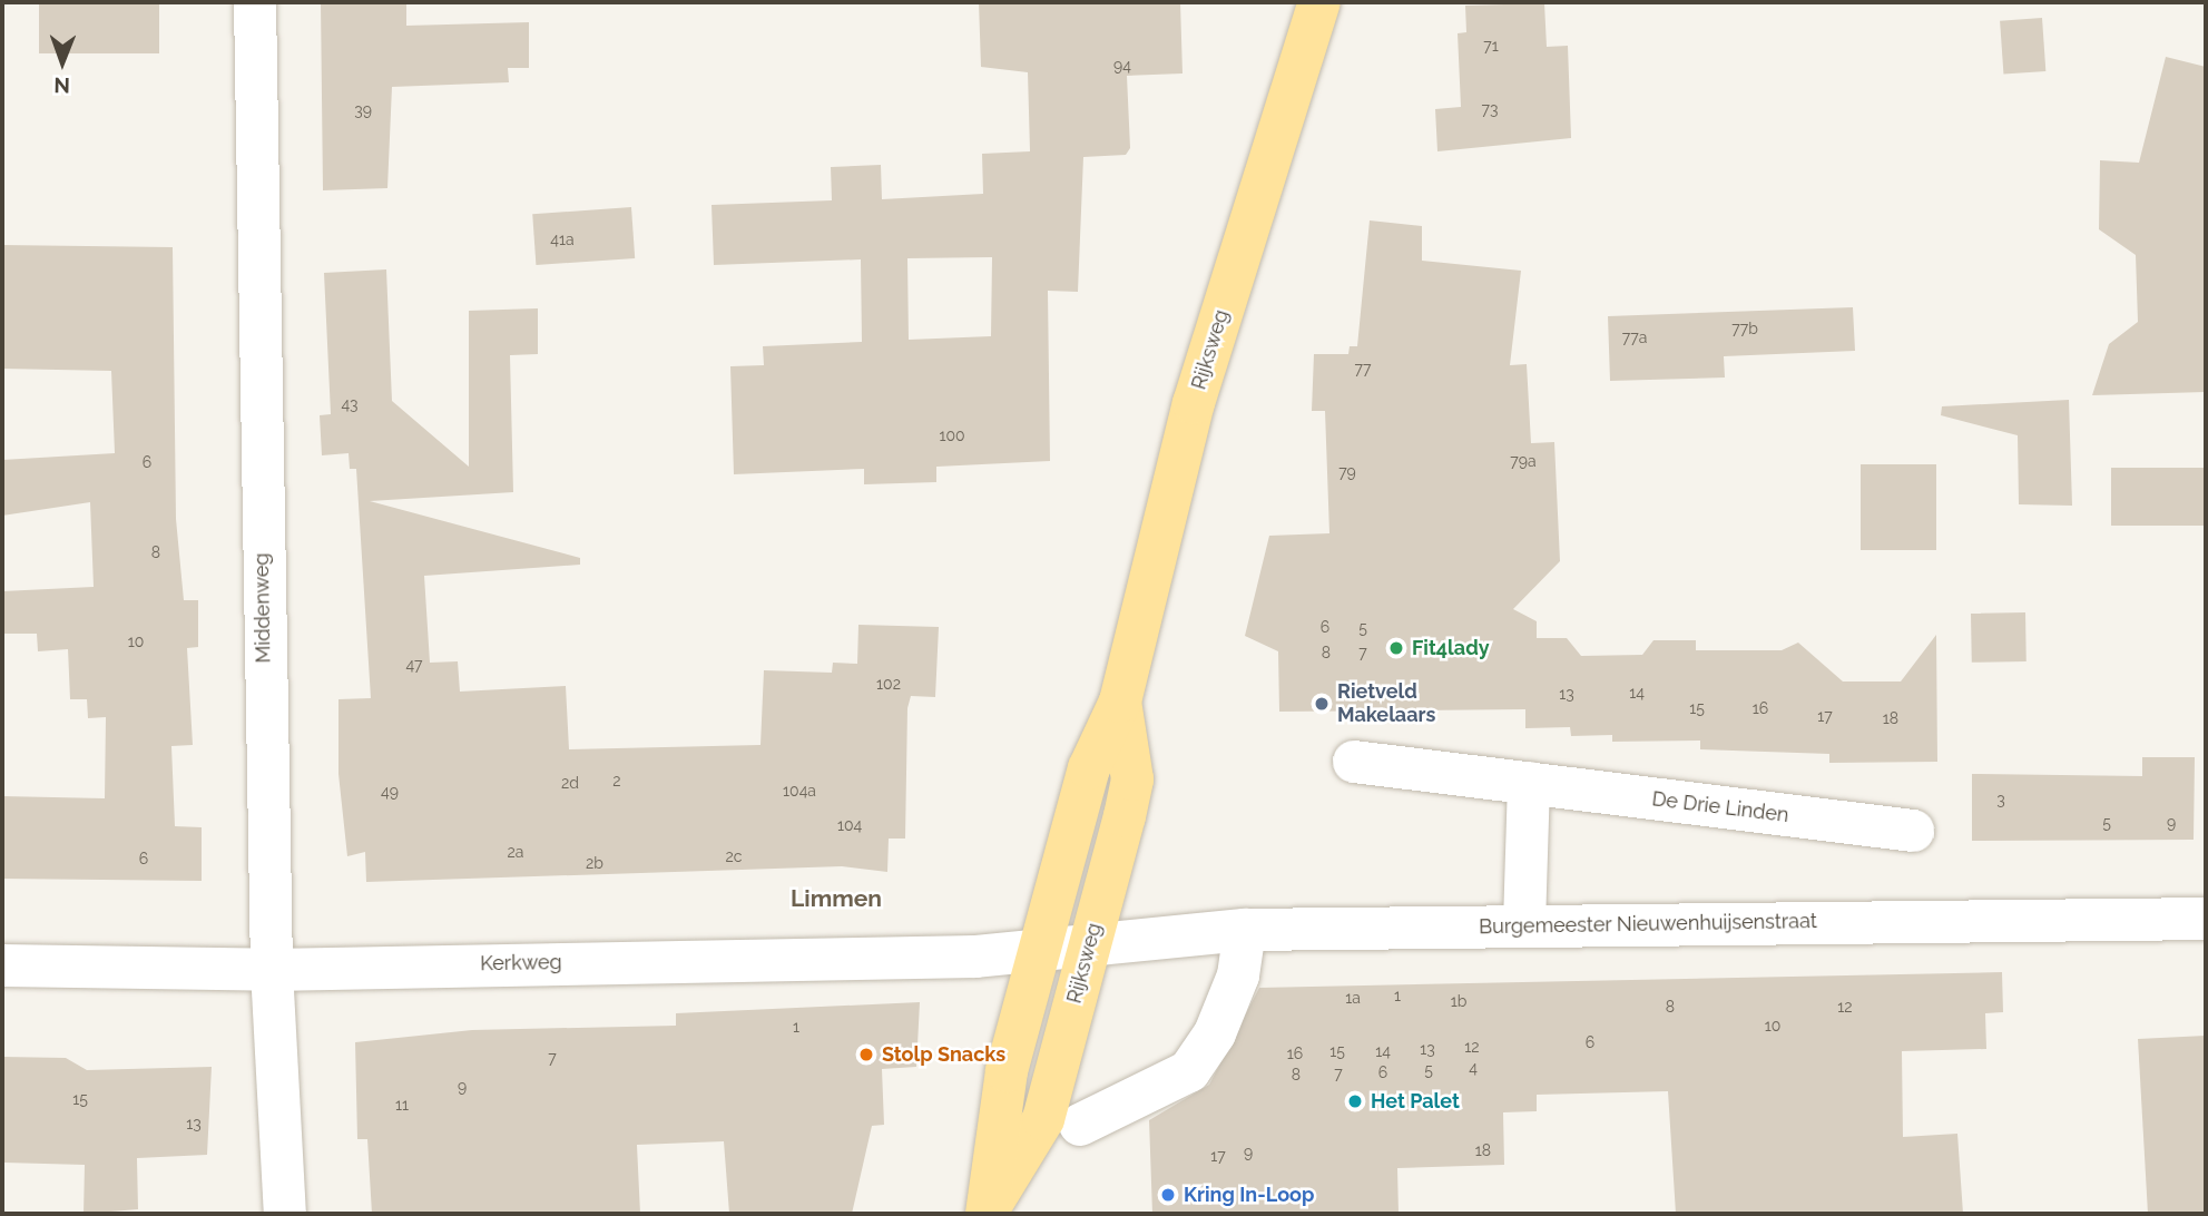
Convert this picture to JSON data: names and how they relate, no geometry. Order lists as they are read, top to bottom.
{
  "streets": {
    "main road": ["Rijksweg"],
    "street": [
      "Middenweg",
      "De Drie Linden",
      "Burgemeester Nieuwenhuijsenstraat",
      "Kerkweg"
    ]
  },
  "crossings": [
    ["Rijksweg", "Burgemeester Nieuwenhuijsenstraat"],
    ["Rijksweg", "Kerkweg"],
    ["Middenweg", "Kerkweg"],
    ["Burgemeester Nieuwenhuijsenstraat", "Kerkweg"]
  ],
  "districts": ["Limmen"],
  "places": [
    "Fit4lady",
    "Rietveld Makelaars",
    "Stolp Snacks",
    "Het Palet",
    "Kring In-Loop"
  ],
  "house_numbers": [
    "71",
    "94",
    "73",
    "39",
    "41a",
    "77b",
    "77a",
    "77",
    "43",
    "100",
    "79a",
    "6",
    "79",
    "8",
    "6",
    "5",
    "10",
    "8",
    "7",
    "47",
    "102",
    "14",
    "13",
    "15",
    "16",
    "17",
    "18",
    "2",
    "2d",
    "104a",
    "49",
    "3",
    "5",
    "9",
    "104",
    "2a",
    "2c",
    "6",
    "2b",
    "1",
    "1a",
    "1b",
    "8",
    "12",
    "10",
    "1",
    "6",
    "12",
    "13",
    "15",
    "14",
    "16",
    "7",
    "4",
    "5",
    "6",
    "7",
    "8",
    "9",
    "15",
    "11",
    "13",
    "18",
    "9",
    "17"
  ],
  "north": "bottom"
}
